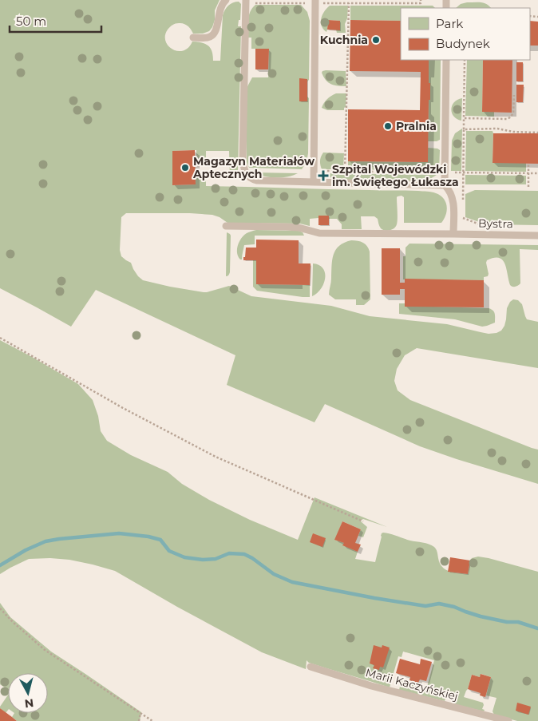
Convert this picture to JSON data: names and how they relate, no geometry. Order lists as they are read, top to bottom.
{
  "streets": {
    "lane": ["Bystra", "Marii Kaczyńskiej"]
  },
  "places": {
    "other": ["Kuchnia", "Pralnia", "Magazyn Materiałów Aptecznych"],
    "health": ["Szpital Wojewódzki im. Świętego Łukasza"]
  },
  "legend": ["Park", "Budynek"],
  "scale_bar": "50 m",
  "north": "bottom"
}
